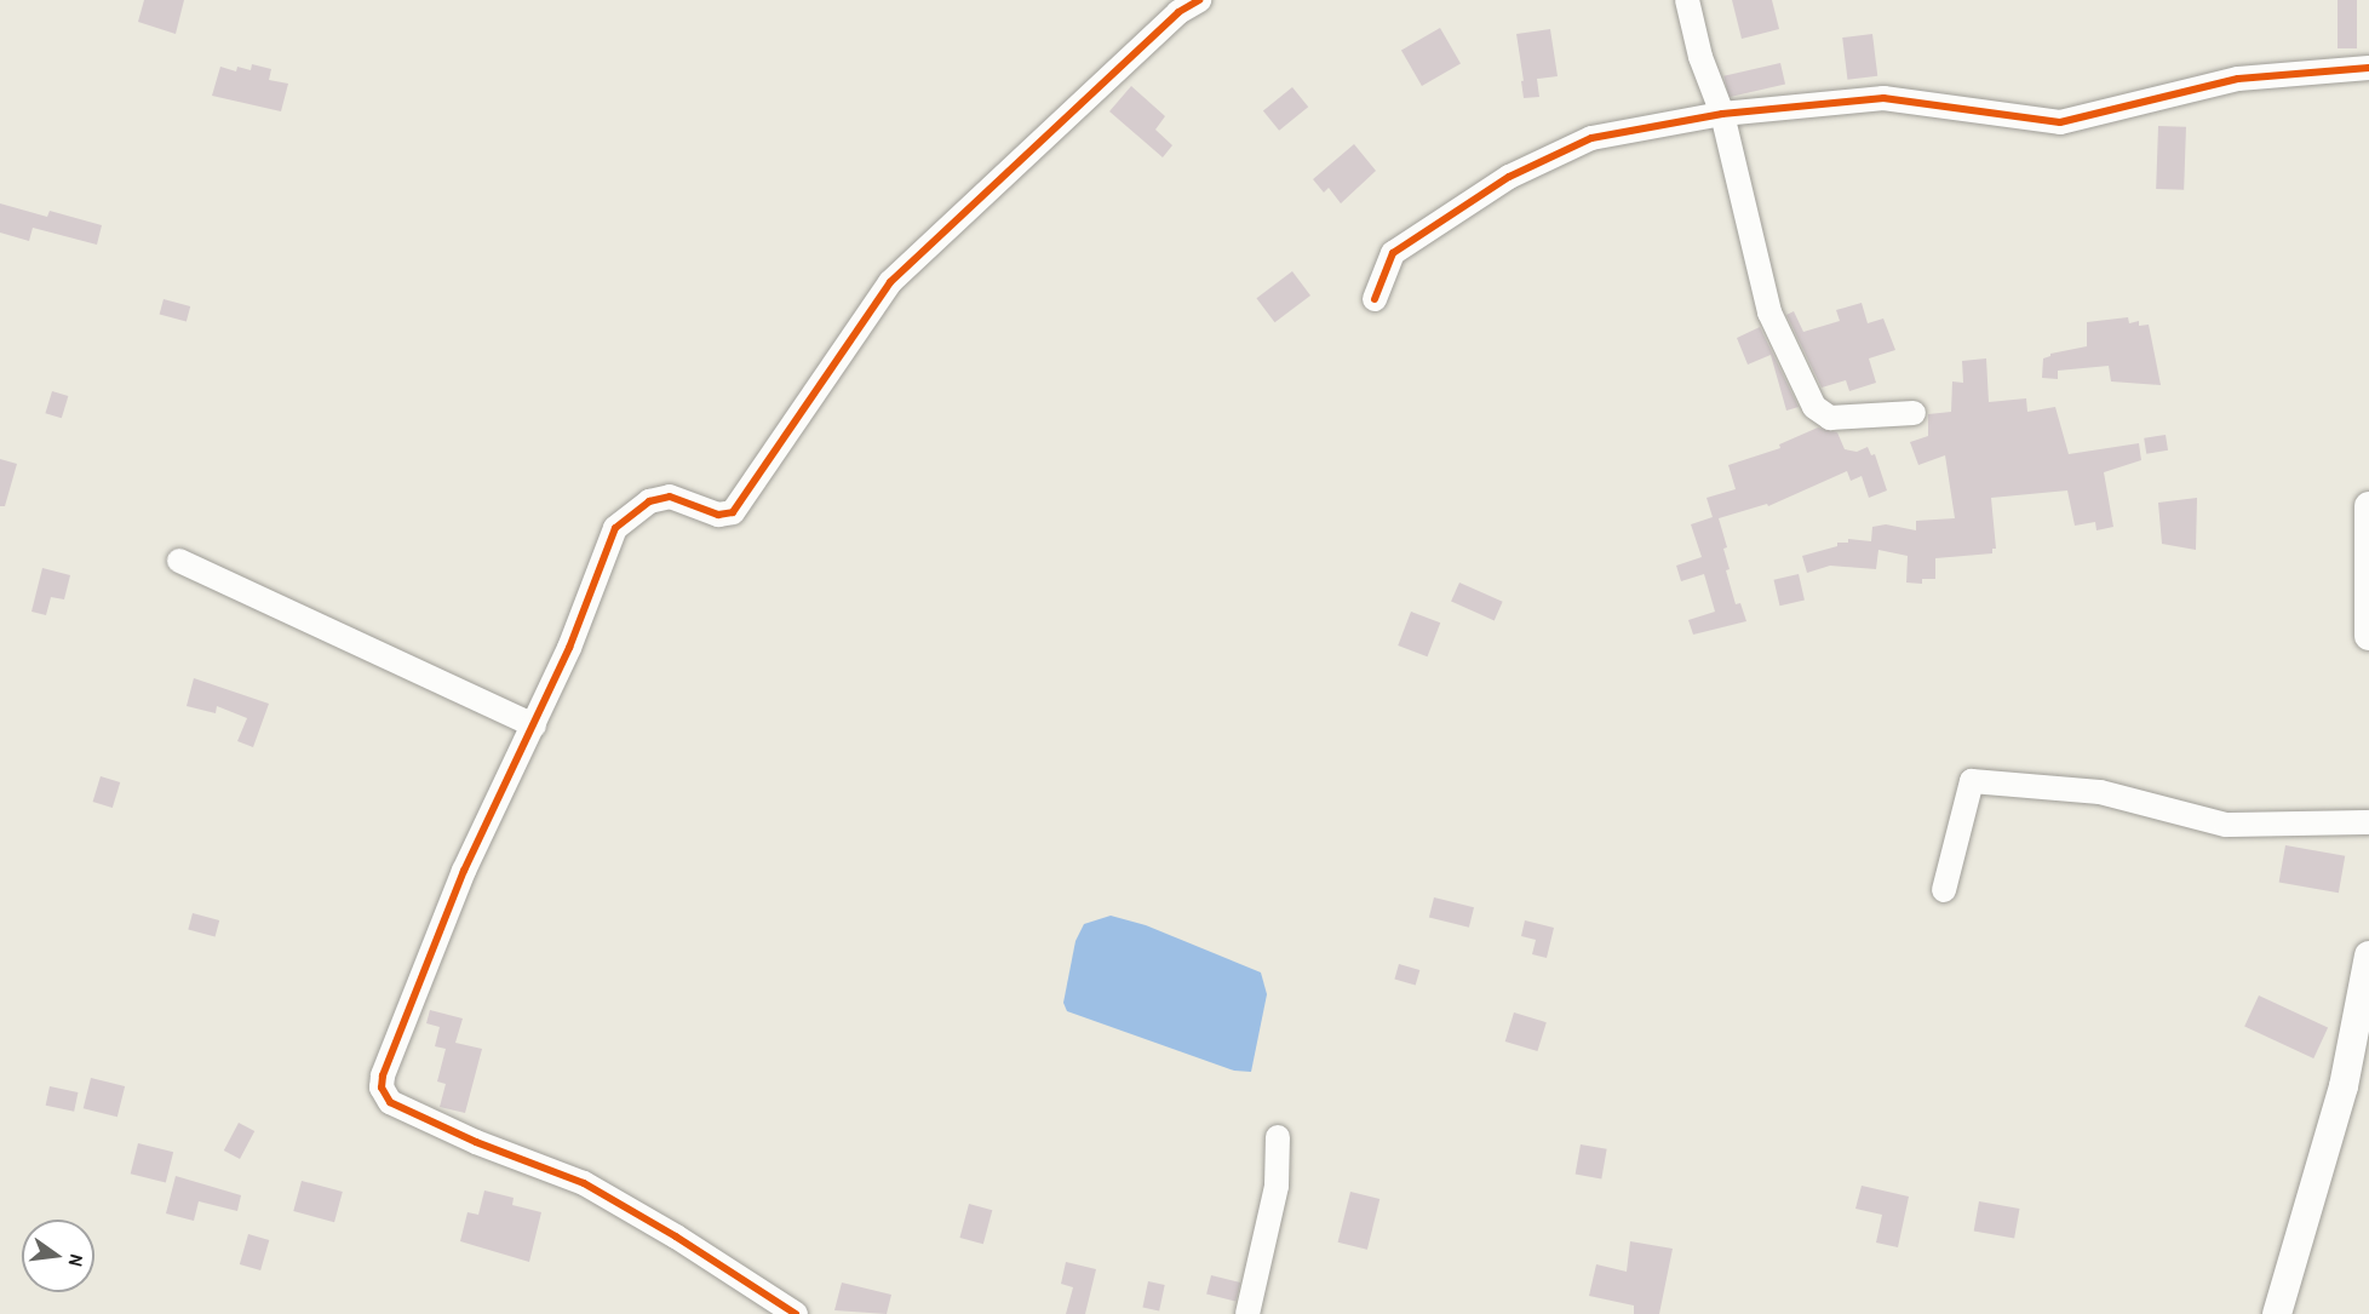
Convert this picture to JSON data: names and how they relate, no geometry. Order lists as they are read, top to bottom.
{
  "north": "right"
}
